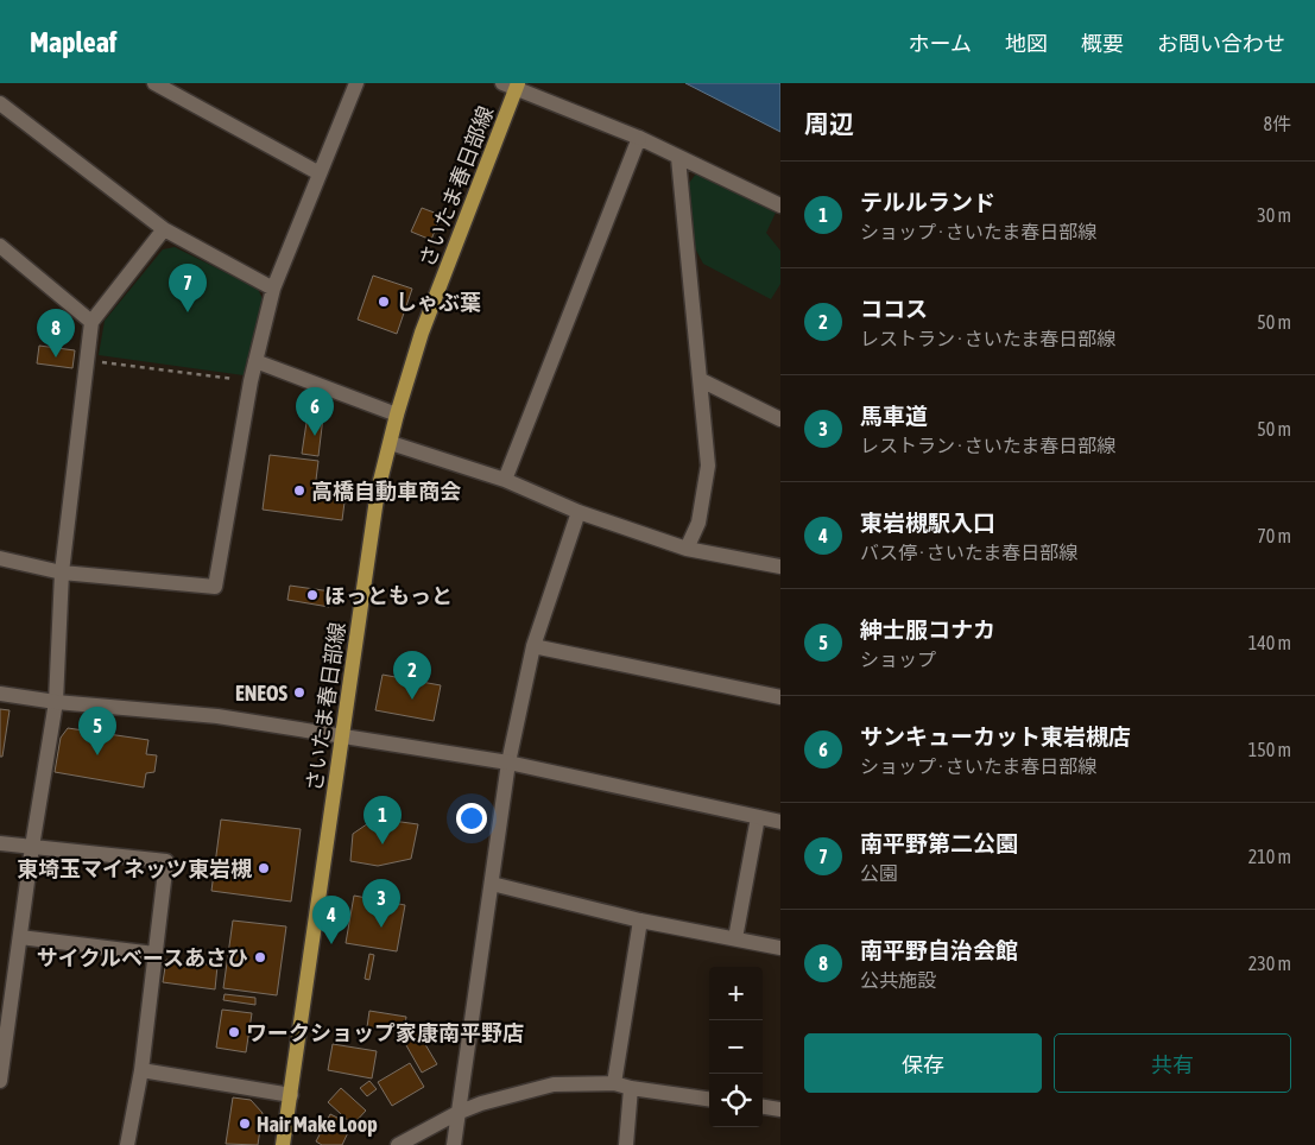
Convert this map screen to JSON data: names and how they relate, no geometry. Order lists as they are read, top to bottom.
{
  "streets": {
    "main road": ["さいたま春日部線"]
  },
  "places": [
    "しゃぶ葉",
    "高橋自動車商会",
    "ほっともっと",
    "ENEOS",
    "東埼玉マイネッツ東岩槻",
    "サイクルベースあさひ",
    "ワークショップ家康南平野店",
    "Hair Make Loop"
  ],
  "page": {
    "header": "Mapleaf",
    "nav": [
      "ホーム",
      "地図",
      "概要",
      "お問い合わせ"
    ],
    "heading": ["周辺", "8件"],
    "list": [
      {
        "mark": "1",
        "name": "テルルランド",
        "note": "ショップ · さいたま春日部線",
        "value": "30 m"
      },
      {
        "mark": "2",
        "name": "ココス",
        "note": "レストラン · さいたま春日部線",
        "value": "50 m"
      },
      {
        "mark": "3",
        "name": "馬車道",
        "note": "レストラン · さいたま春日部線",
        "value": "50 m"
      },
      {
        "mark": "4",
        "name": "東岩槻駅入口",
        "note": "バス停 · さいたま春日部線",
        "value": "70 m"
      },
      {
        "mark": "5",
        "name": "紳士服コナカ",
        "note": "ショップ",
        "value": "140 m"
      },
      {
        "mark": "6",
        "name": "サンキューカット東岩槻店",
        "note": "ショップ · さいたま春日部線",
        "value": "150 m"
      },
      {
        "mark": "7",
        "name": "南平野第二公園",
        "note": "公園",
        "value": "210 m"
      },
      {
        "mark": "8",
        "name": "南平野自治会館",
        "note": "公共施設",
        "value": "230 m"
      }
    ],
    "pins": [
      "7",
      "8",
      "6",
      "2",
      "5",
      "1",
      "3",
      "4"
    ],
    "map_buttons": ["+", "−"],
    "buttons": ["保存", "共有"]
  }
}
